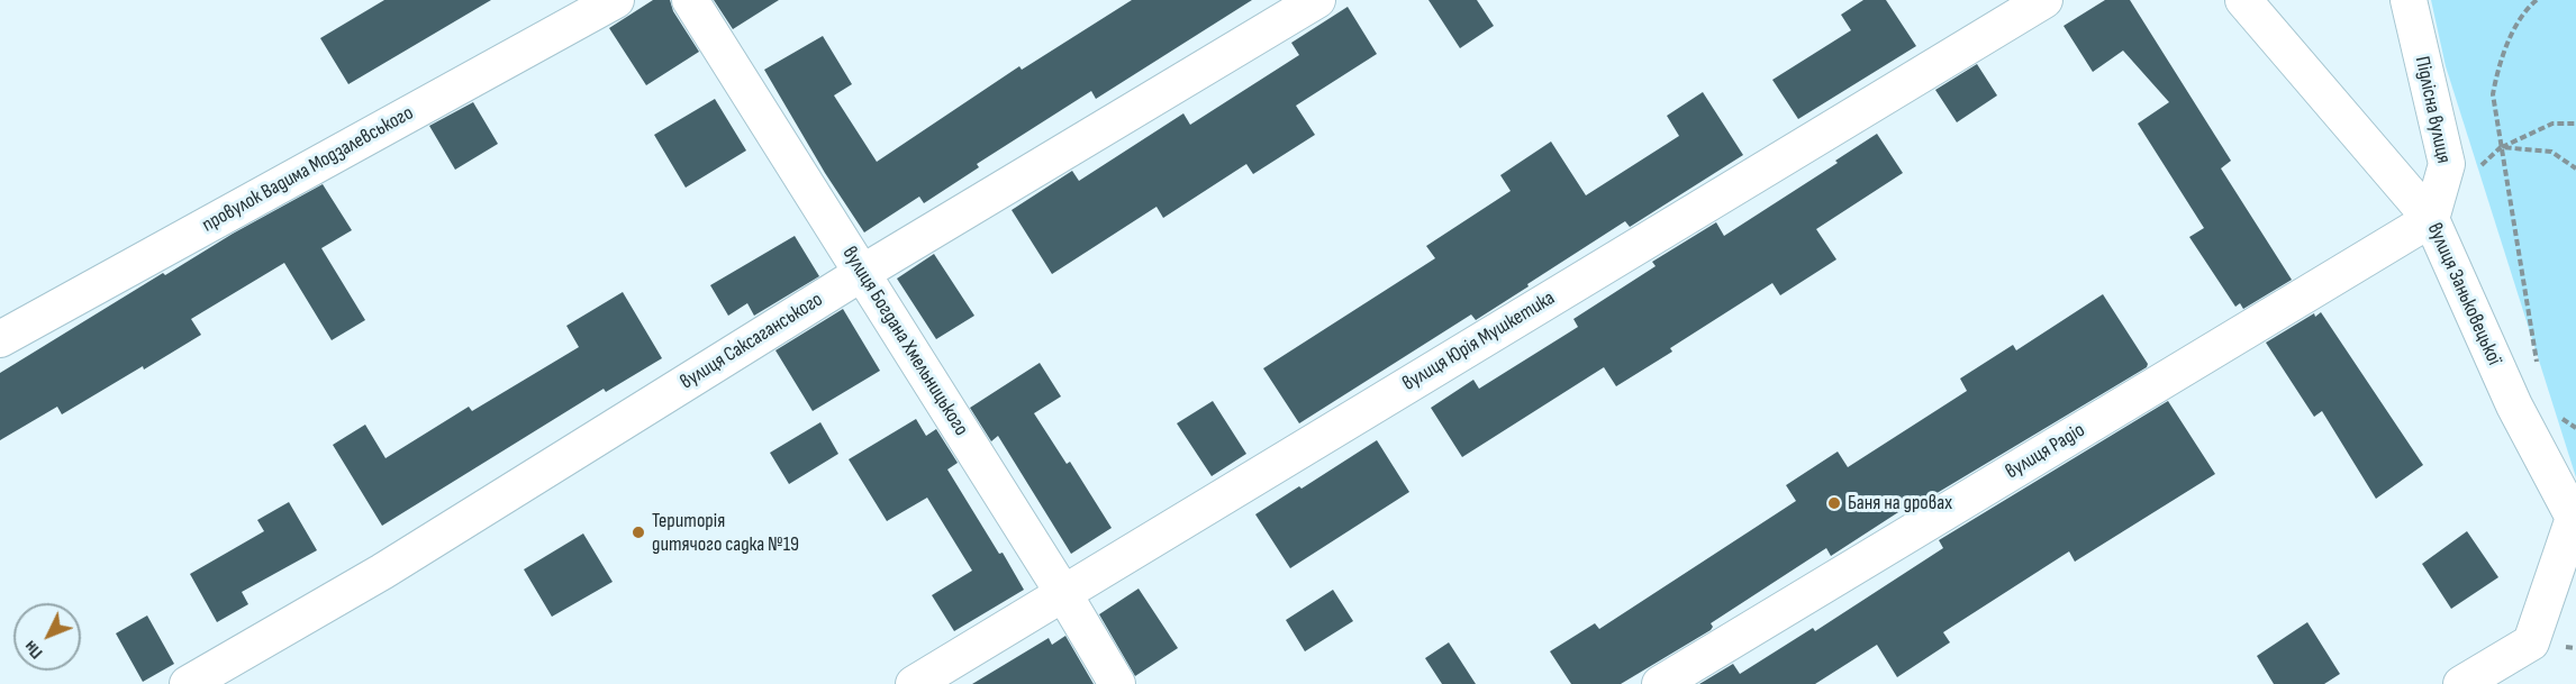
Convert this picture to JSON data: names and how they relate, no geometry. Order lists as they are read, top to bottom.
{
  "streets": {
    "street": [
      "Підлісна вулиця",
      "провулок Вадима Модзалевського",
      "вулиця Заньковецької",
      "вулиця Саксаганського",
      "вулиця Богдана Хмельницького",
      "вулиця Юрія Мушкетика",
      "вулиця Радіо"
    ]
  },
  "crossings": [
    ["Підлісна вулиця", "вулиця Заньковецької"],
    ["Підлісна вулиця", "вулиця Радіо"],
    ["вулиця Заньковецької", "вулиця Радіо"],
    ["вулиця Саксаганського", "вулиця Богдана Хмельницького"],
    ["вулиця Богдана Хмельницького", "вулиця Юрія Мушкетика"]
  ],
  "places": ["Баня на дровах", "Територія дитячого садка №19"],
  "north": "bottom left"
}
